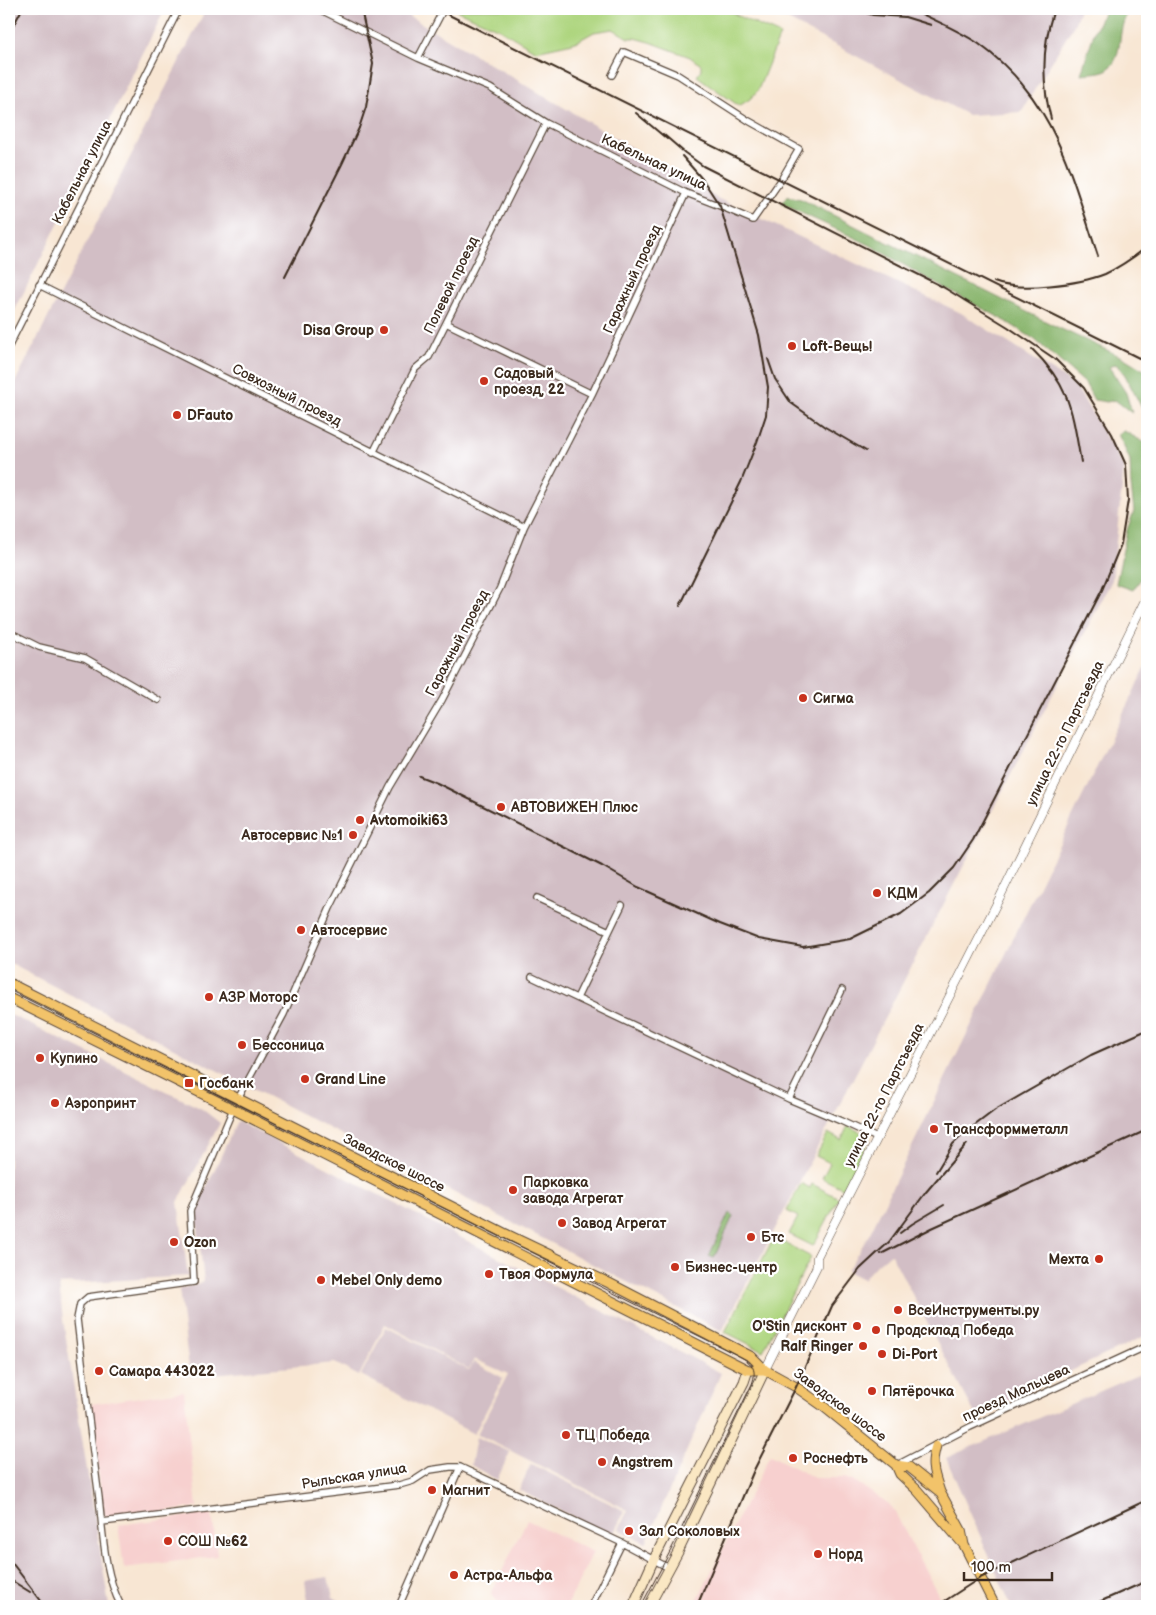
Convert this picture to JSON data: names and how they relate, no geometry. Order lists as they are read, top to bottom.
{
  "streets": {
    "main road": ["улица 22-го Партсъезда", "Заводское шоссе"],
    "street": [
      "Кабельная улица",
      "Гаражный проезд",
      "Полевой проезд",
      "Совхозный проезд",
      "проезд Мальцева",
      "Рыльская улица"
    ]
  },
  "crossings": [
    ["Кабельная улица", "Гаражный проезд"],
    ["Кабельная улица", "Полевой проезд"],
    ["Кабельная улица", "Совхозный проезд"],
    ["Гаражный проезд", "Совхозный проезд"],
    ["Гаражный проезд", "Заводское шоссе"],
    ["Полевой проезд", "Совхозный проезд"],
    ["улица 22-го Партсъезда", "Заводское шоссе"],
    ["улица 22-го Партсъезда", "Рыльская улица"],
    ["Заводское шоссе", "проезд Мальцева"]
  ],
  "places": {
    "other": [
      "Disa Group",
      "Loft-Вещь!",
      "Садовый проезд, 22",
      "DFauto",
      "Сигма",
      "АВТОВИЖЕН Плюс",
      "Avtomoiki63",
      "Автосервис №1",
      "КДМ",
      "Автосервис",
      "АЗР Моторс",
      "Бессоница",
      "Купино",
      "Grand Line",
      "Аэропринт",
      "Трансформметалл",
      "Парковка завода Агрегат",
      "Завод Агрегат",
      "Бтс",
      "Ozon",
      "Мехта",
      "Бизнес-центр",
      "Твоя Формула",
      "Mebel Only demo",
      "ВсеИнструменты.ру",
      "O'Stin дисконт",
      "Продсклад Победа",
      "Ralf Ringer",
      "Di-Port",
      "Самара 443022",
      "Пятёрочка",
      "ТЦ Победа",
      "Роснефть",
      "Angstrem",
      "Магнит",
      "Зал Соколовых",
      "СОШ №62",
      "Норд",
      "Астра-Альфа"
    ],
    "transit": ["Госбанк"]
  },
  "scale_bar": "100 m"
}
